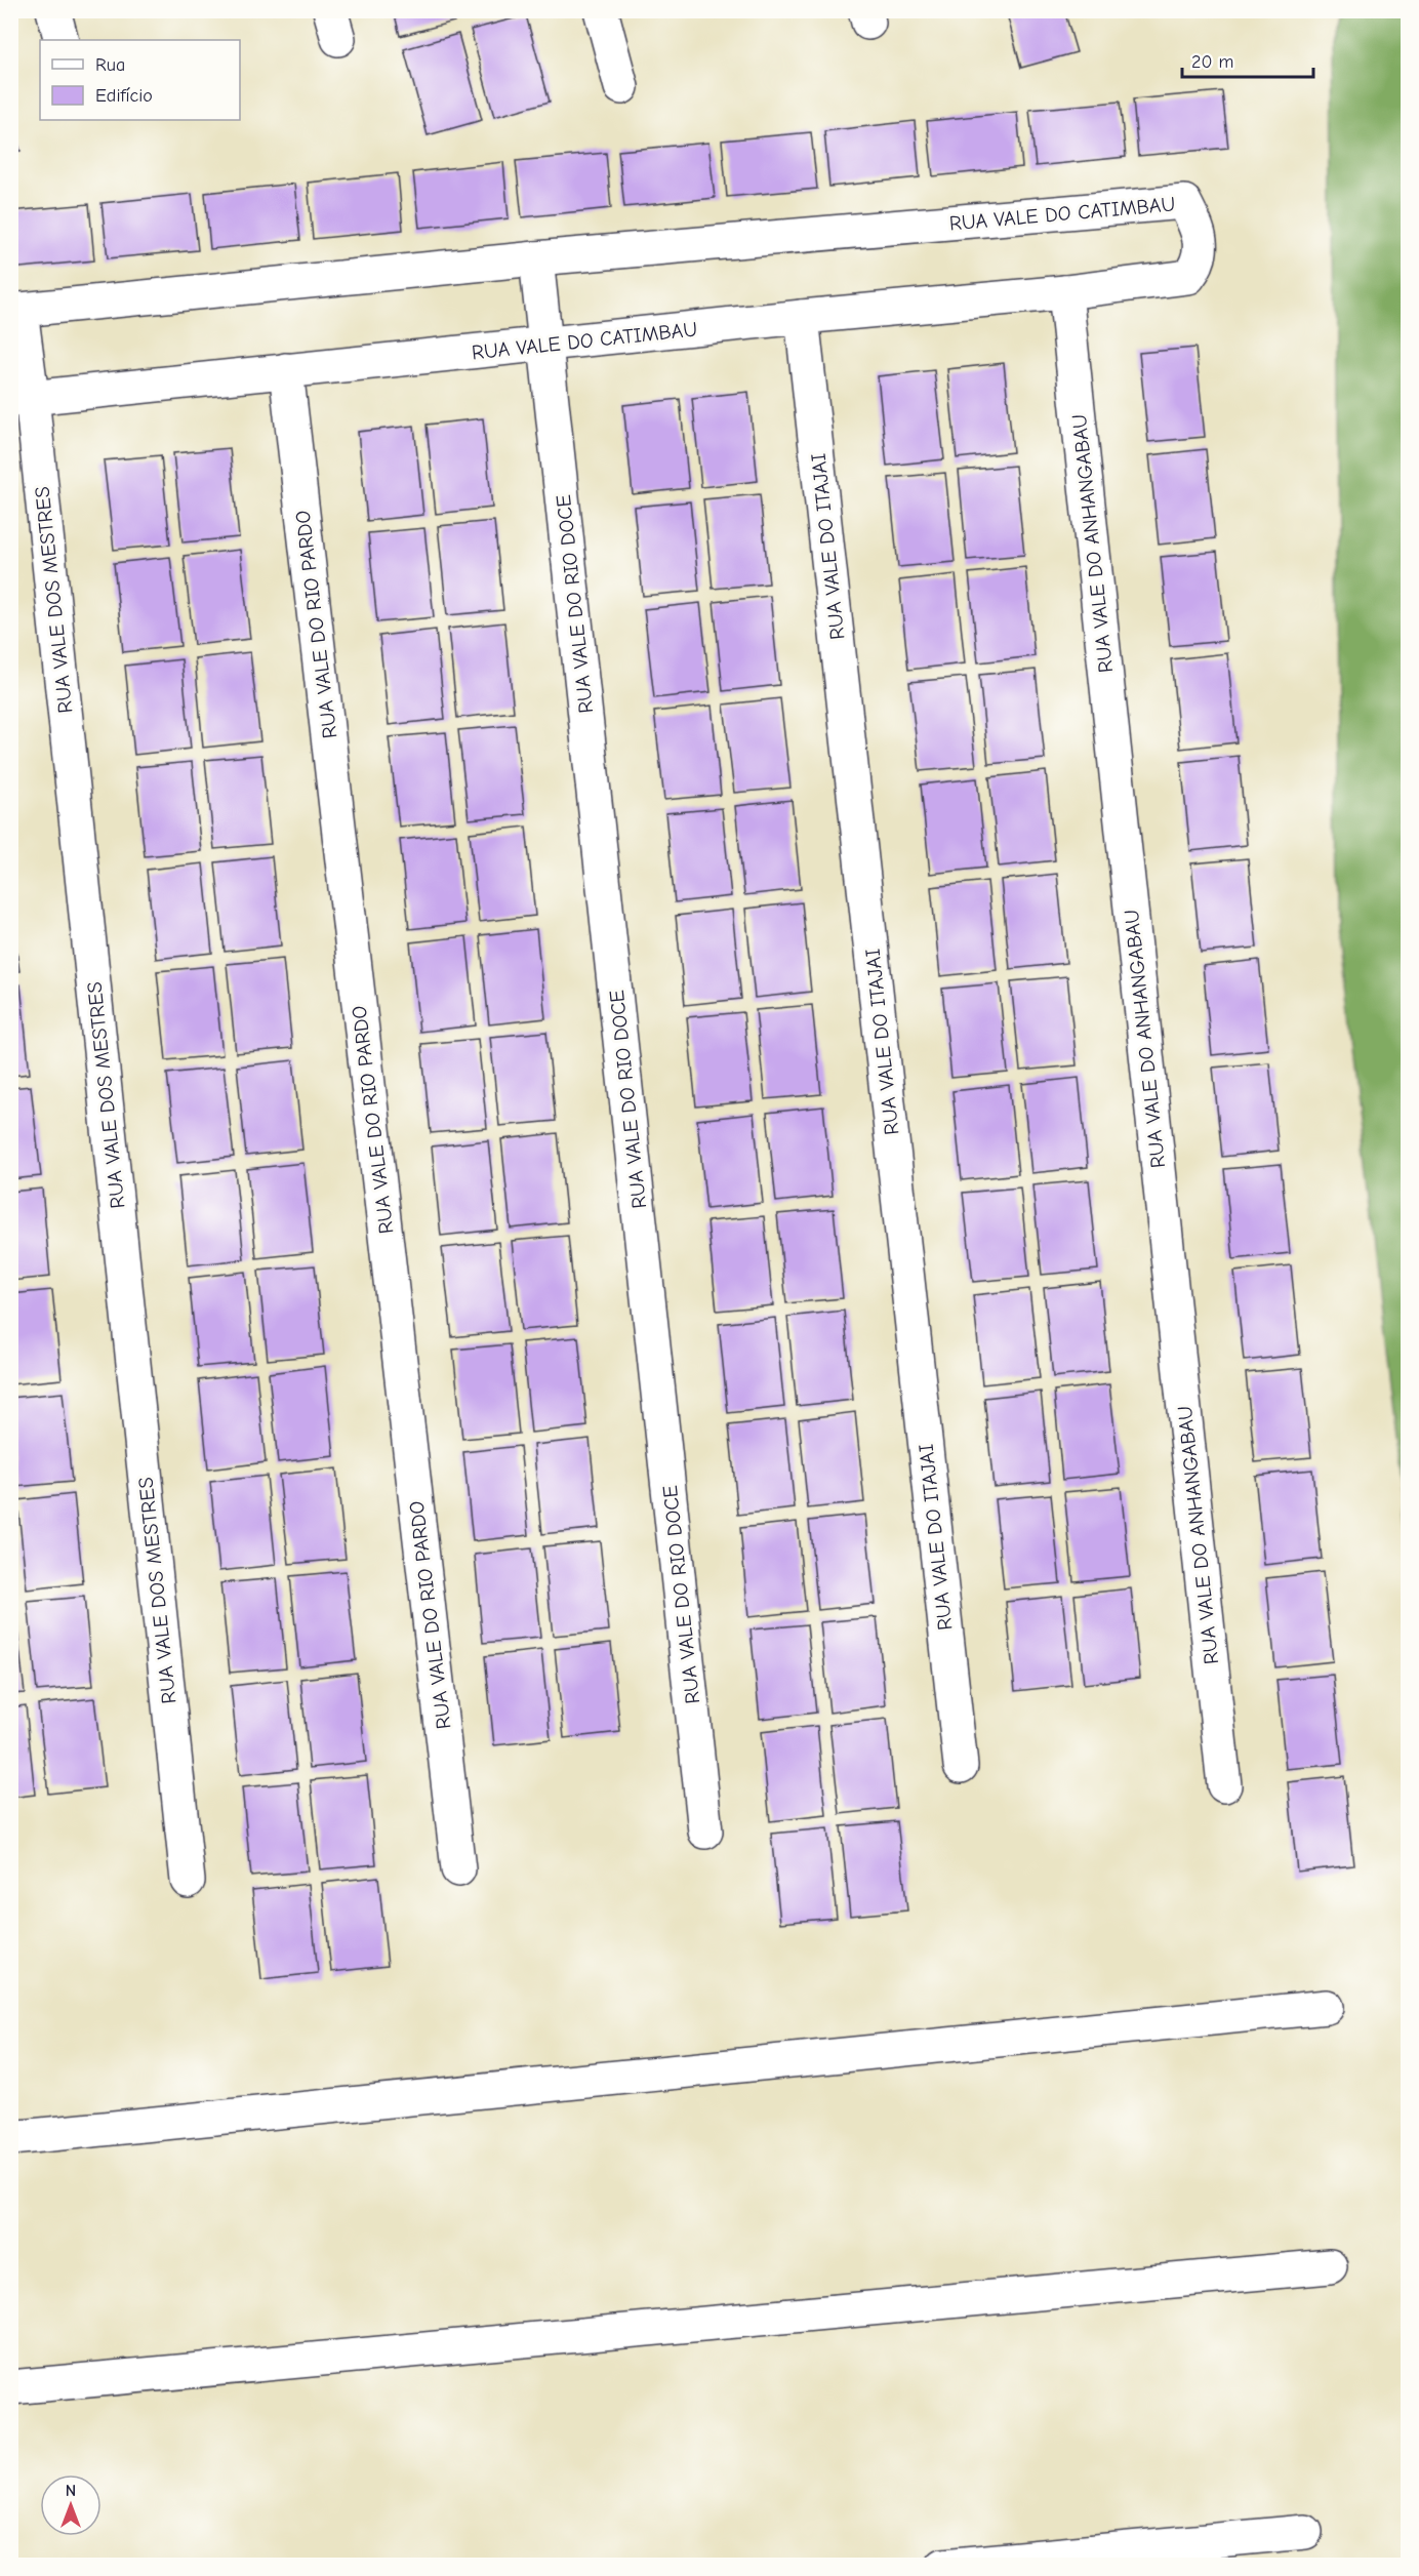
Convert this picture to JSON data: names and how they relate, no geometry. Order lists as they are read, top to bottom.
{
  "streets": {
    "street": [
      "RUA VALE DO CATIMBAU",
      "RUA VALE DO ANHANGABAU",
      "RUA VALE DO ITAJAI",
      "RUA VALE DOS MESTRES",
      "RUA VALE DO RIO DOCE",
      "RUA VALE DO RIO PARDO"
    ]
  },
  "crossings": [
    ["RUA VALE DO CATIMBAU", "RUA VALE DO ANHANGABAU"],
    ["RUA VALE DO CATIMBAU", "RUA VALE DO ITAJAI"],
    ["RUA VALE DO CATIMBAU", "RUA VALE DOS MESTRES"],
    ["RUA VALE DO CATIMBAU", "RUA VALE DO RIO DOCE"],
    ["RUA VALE DO CATIMBAU", "RUA VALE DO RIO PARDO"]
  ],
  "legend": ["Rua", "Edifício"],
  "scale_bar": "20 m",
  "north": "top"
}
